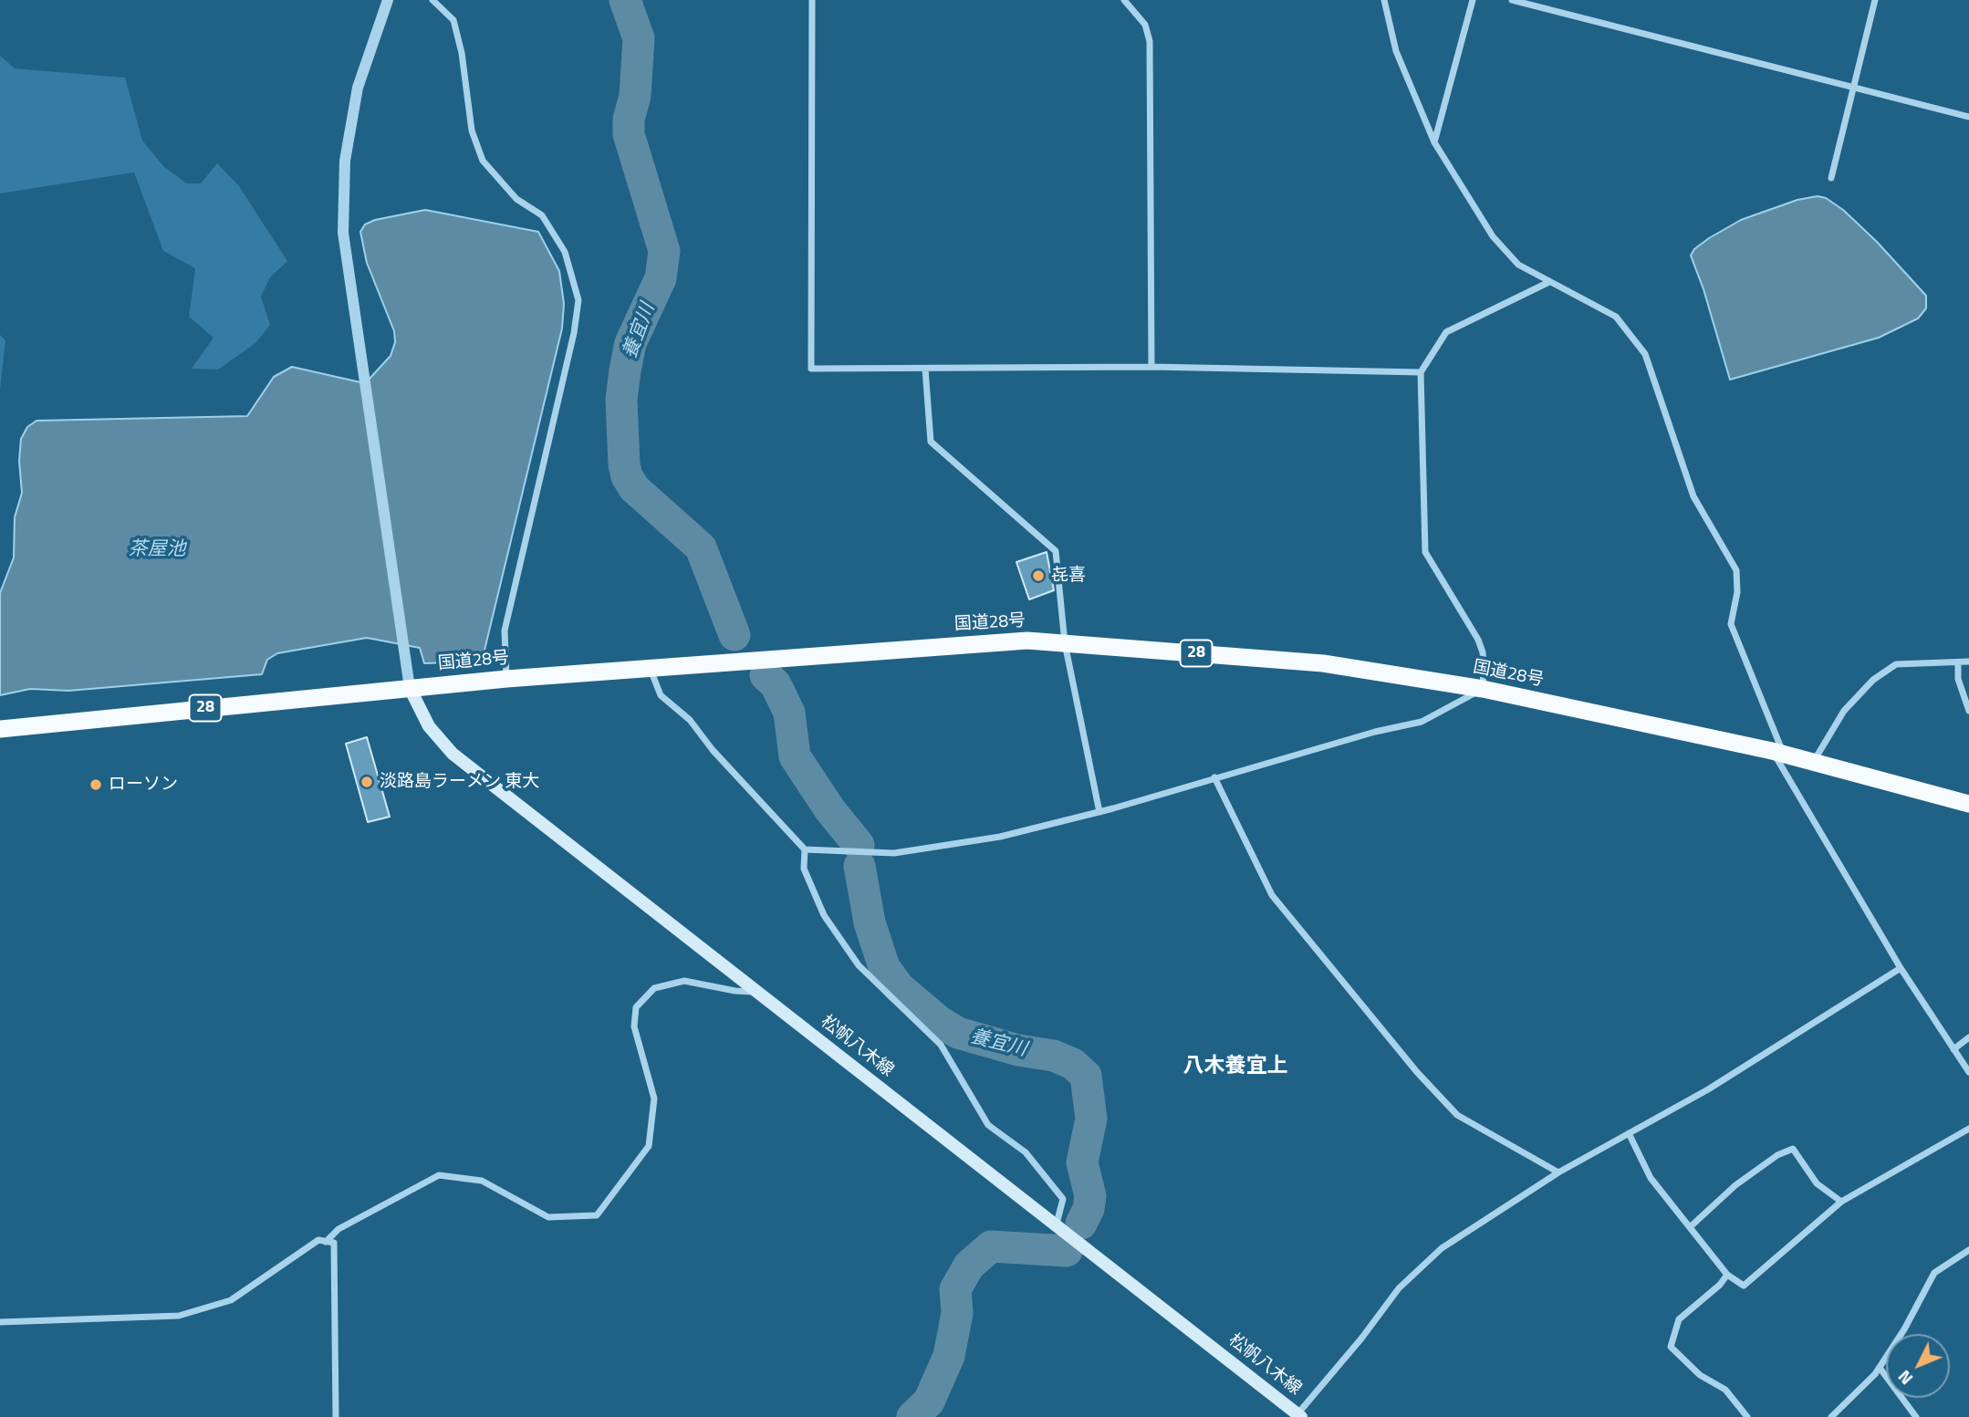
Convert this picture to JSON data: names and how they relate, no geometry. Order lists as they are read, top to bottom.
{
  "streets": {
    "highway": ["国道28号", "28"],
    "main road": ["松帆八木線"]
  },
  "crossings": [
    ["国道28号", "松帆八木線"]
  ],
  "districts": ["八木養宜上"],
  "water": ["養宜川", "茶屋池"],
  "places": ["㐂喜", "淡路島ラーメン 東大", "ローソン"],
  "north": "bottom left"
}
